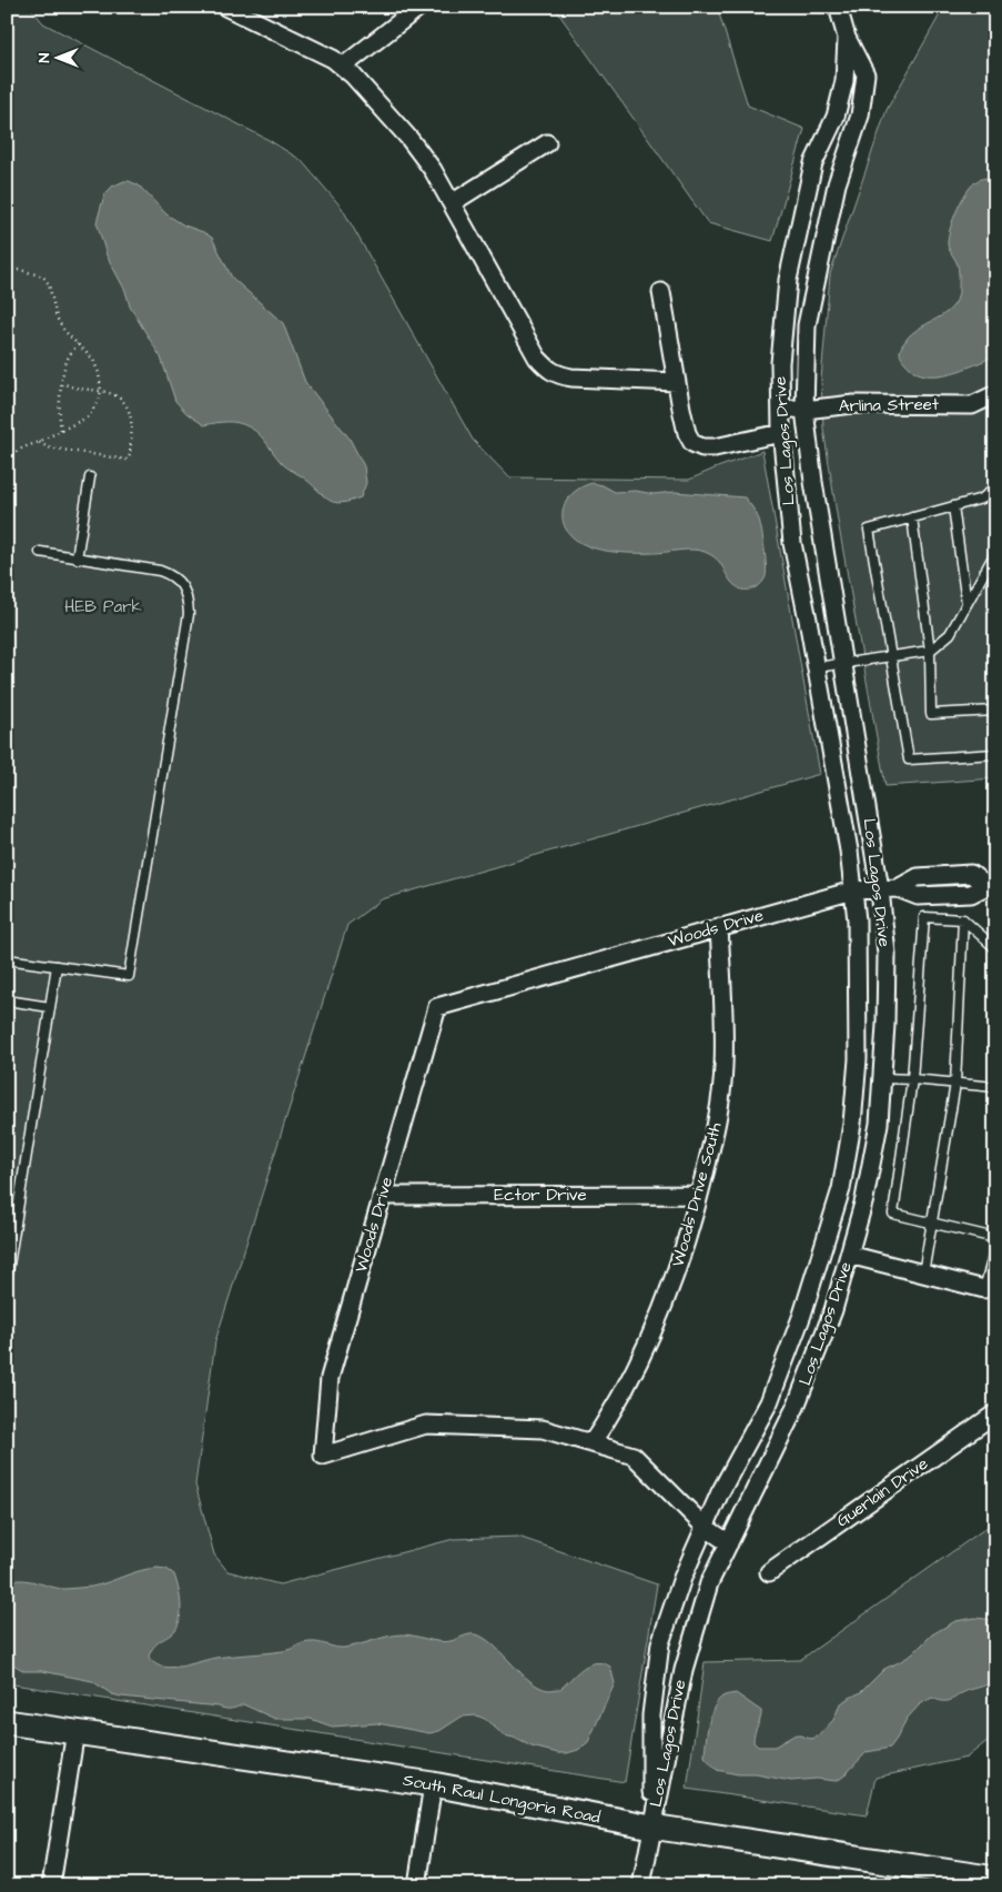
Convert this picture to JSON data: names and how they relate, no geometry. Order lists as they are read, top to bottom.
{
  "streets": {
    "main road": ["South Raul Longoria Road"],
    "street": [
      "Arlina Street",
      "Los Lagos Drive",
      "Woods Drive",
      "Ector Drive",
      "Woods Drive South",
      "Guerlain Drive"
    ]
  },
  "crossings": [
    ["Arlina Street", "Los Lagos Drive"],
    ["Los Lagos Drive", "Woods Drive"],
    ["Los Lagos Drive", "South Raul Longoria Road"],
    ["Woods Drive", "Ector Drive"],
    ["Woods Drive", "Woods Drive South"],
    ["Ector Drive", "Woods Drive South"]
  ],
  "parks": ["HEB Park"],
  "north": "left"
}
